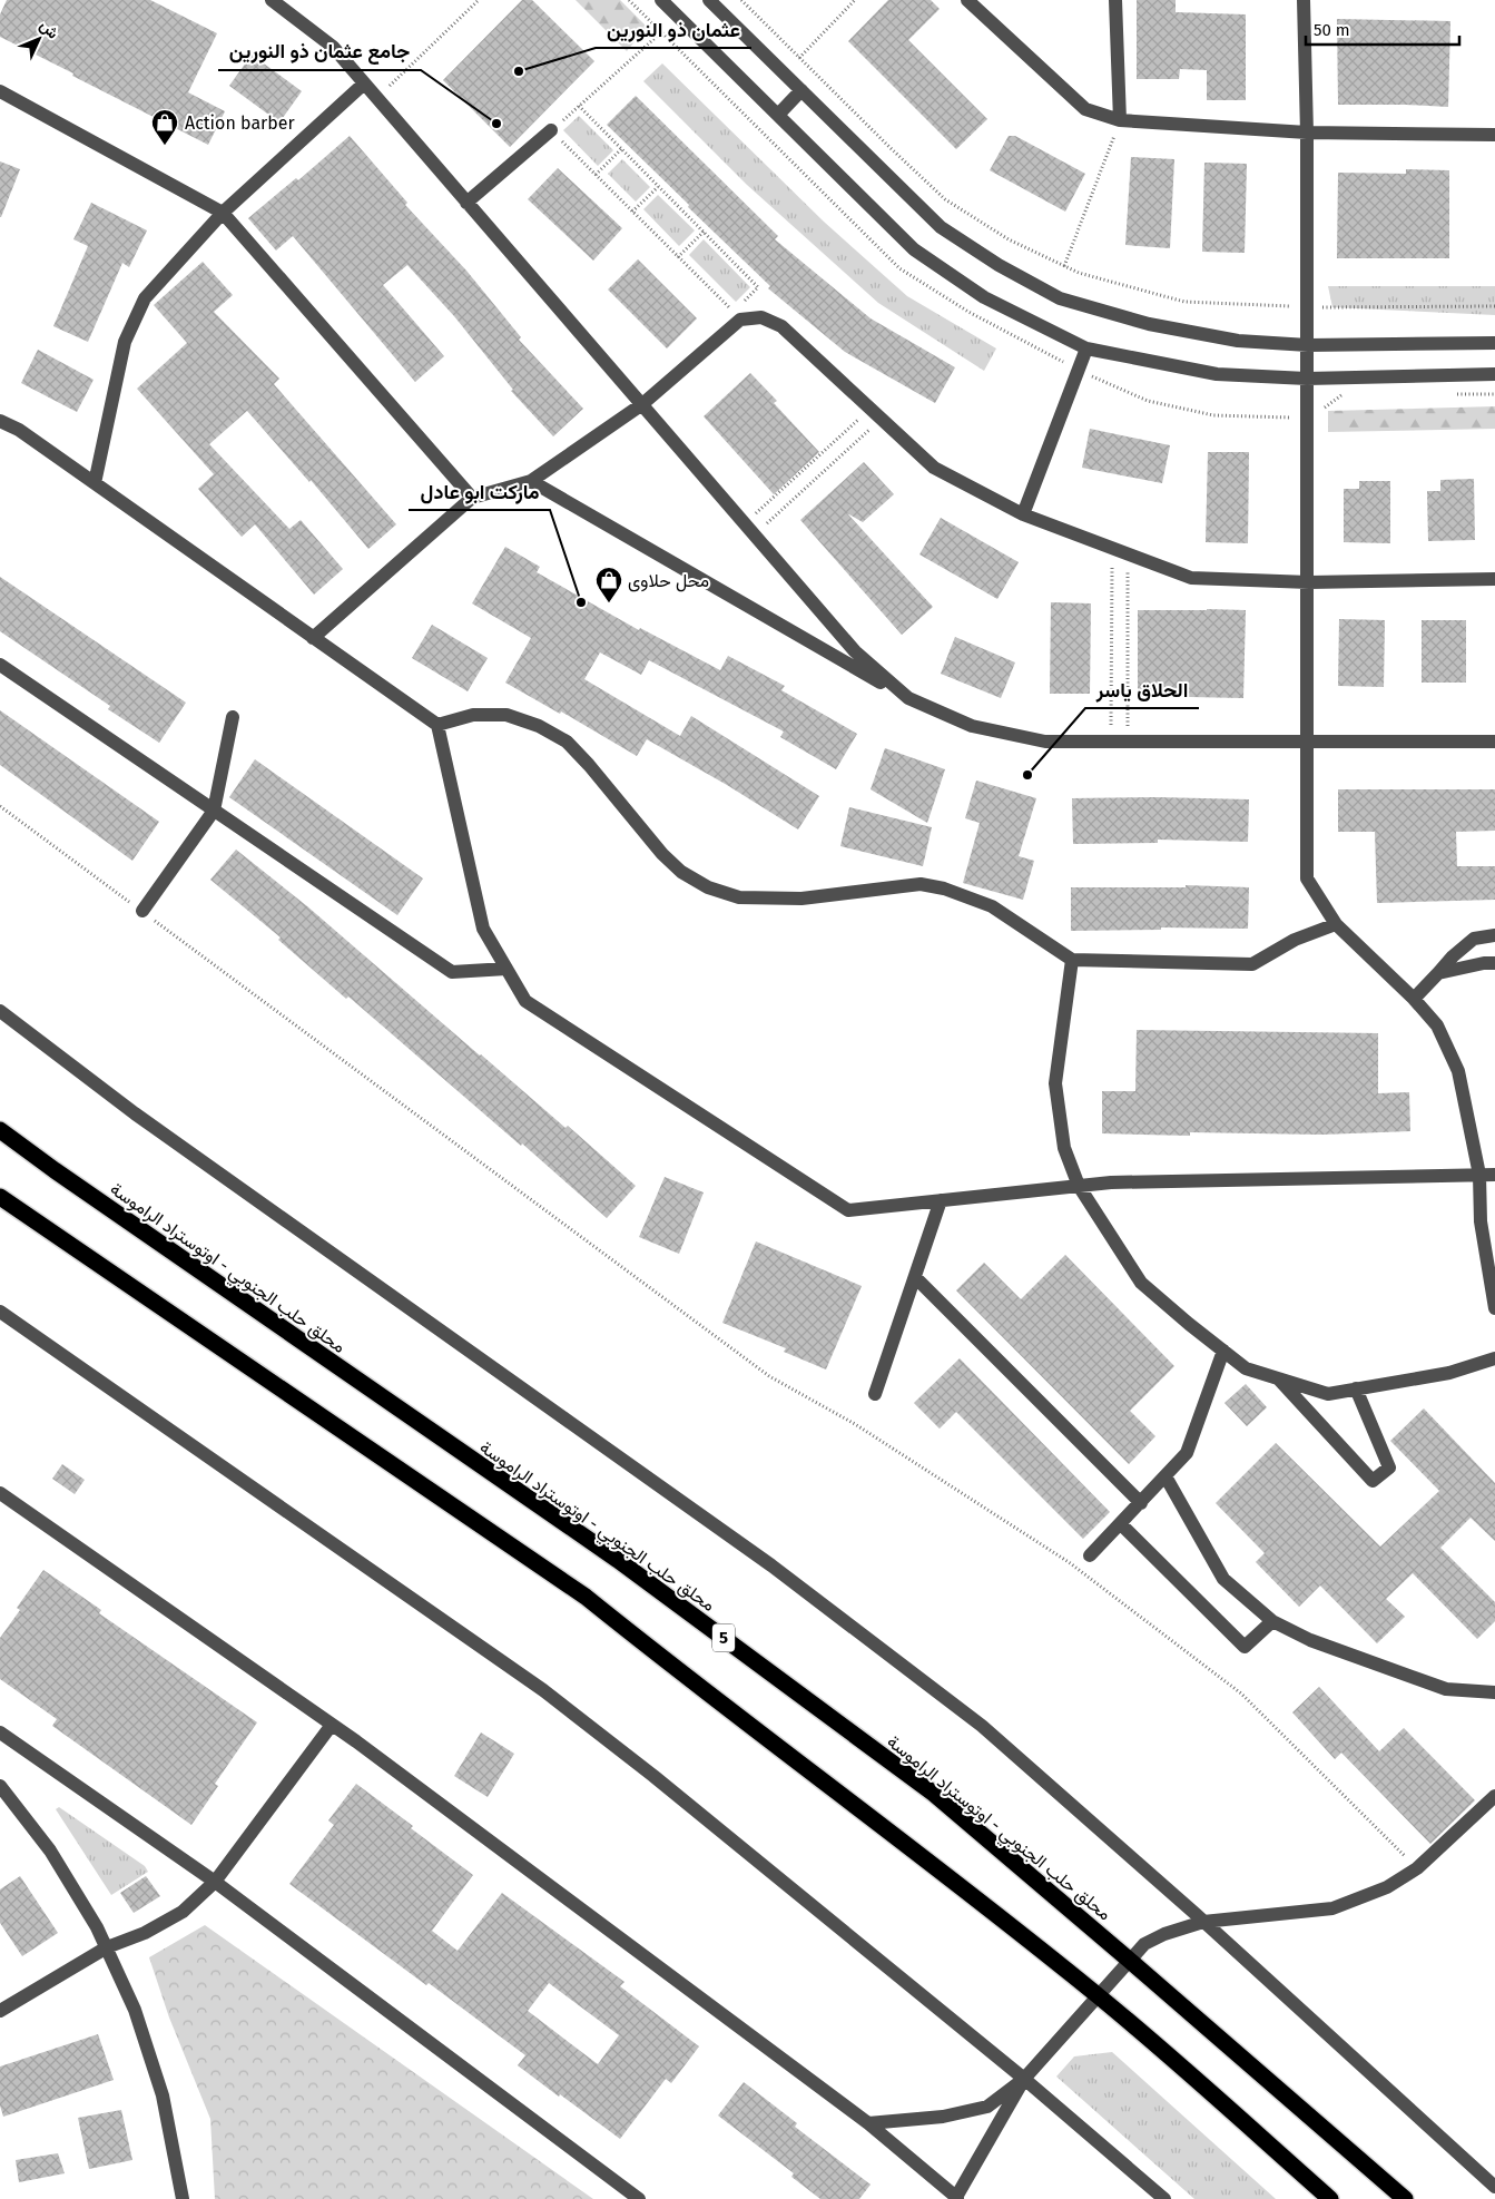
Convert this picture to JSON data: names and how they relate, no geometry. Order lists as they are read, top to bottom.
{
  "streets": {
    "highway": ["محلق حلب الجنوبي - اوتوستراد الراموسة", "5"]
  },
  "places": {
    "other": [
      "عثمان ذو النورين",
      "جامع عثمان ذو النورين",
      "ماركت ابو عادل",
      "الحلاق ياسر"
    ],
    "shop": ["Action barber", "محل حلاوى"]
  },
  "scale_bar": "50 m",
  "north": "top right"
}
